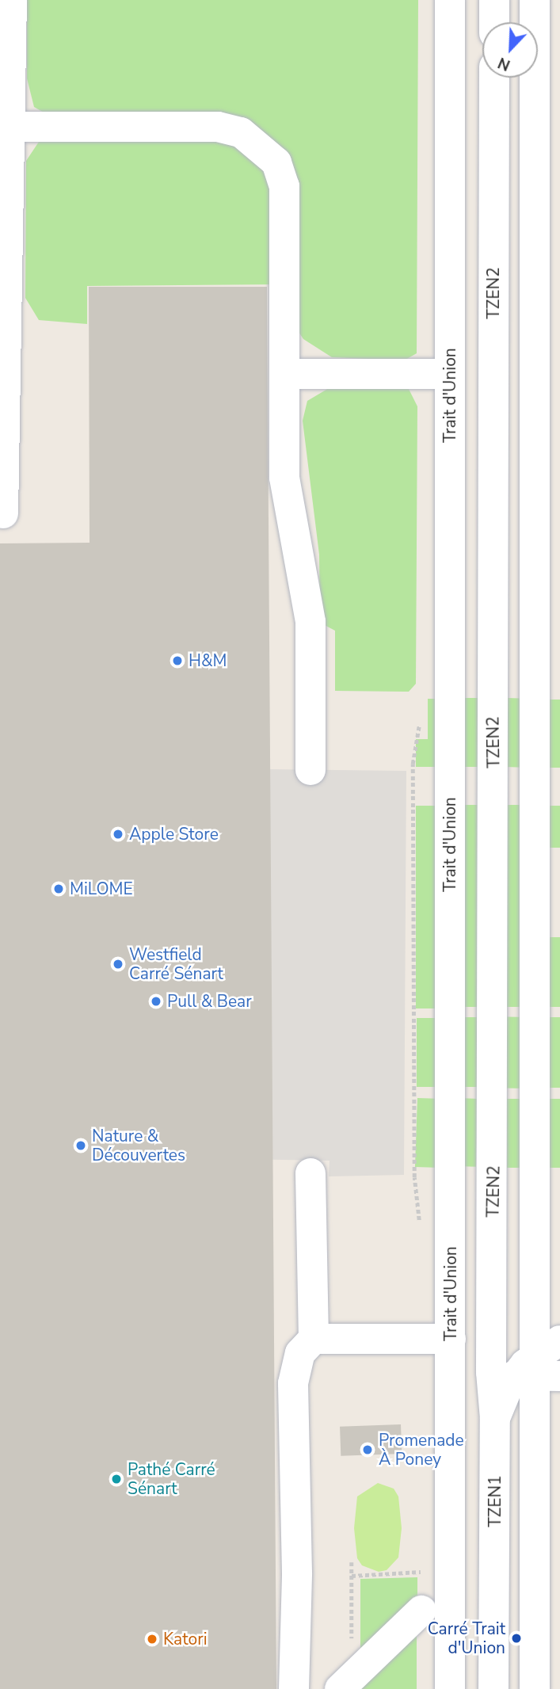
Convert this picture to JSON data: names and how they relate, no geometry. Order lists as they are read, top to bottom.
{
  "streets": {
    "street": ["TZEN2", "Trait d'Union", "TZEN1"]
  },
  "crossings": [
    ["TZEN2", "TZEN1"]
  ],
  "places": [
    "H&M",
    "Apple Store",
    "MiLOME",
    "Westfield Carré Sénart",
    "Pull & Bear",
    "Nature & Découvertes",
    "Promenade À Poney",
    "Pathé Carré Sénart",
    "Carré Trait d'Union",
    "Katori"
  ],
  "north": "bottom left"
}
